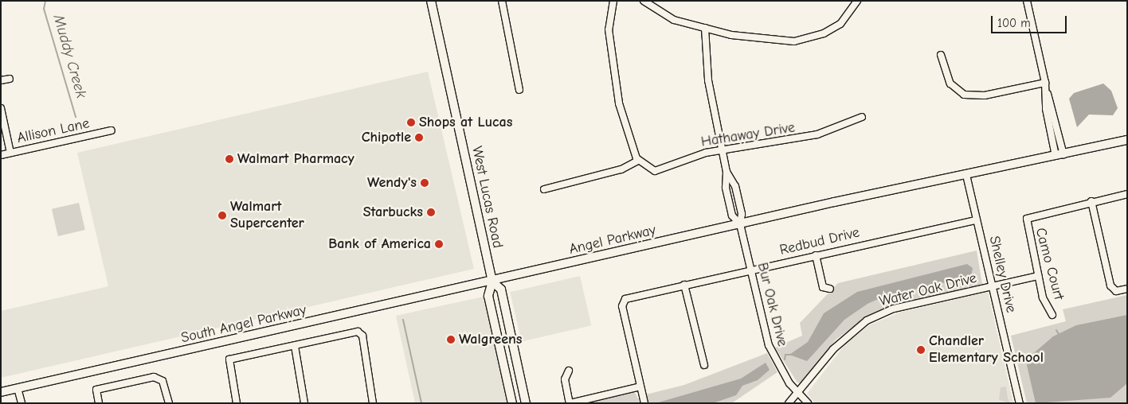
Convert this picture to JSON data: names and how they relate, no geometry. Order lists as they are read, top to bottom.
{
  "streets": {
    "main road": ["West Lucas Road", "Angel Parkway", "South Angel Parkway"],
    "street": [
      "Allison Lane",
      "Hathaway Drive",
      "Redbud Drive",
      "Camo Court",
      "Shelley Drive",
      "Water Oak Drive",
      "Bur Oak Drive"
    ]
  },
  "crossings": [
    ["West Lucas Road", "Angel Parkway"],
    ["West Lucas Road", "South Angel Parkway"],
    ["Angel Parkway", "Shelley Drive"],
    ["Angel Parkway", "Bur Oak Drive"],
    ["Angel Parkway", "South Angel Parkway"],
    ["Redbud Drive", "Shelley Drive"],
    ["Redbud Drive", "Bur Oak Drive"],
    ["Camo Court", "Water Oak Drive"],
    ["Shelley Drive", "Water Oak Drive"],
    ["Water Oak Drive", "Bur Oak Drive"]
  ],
  "water": ["Muddy Creek"],
  "places": [
    "Shops at Lucas",
    "Chipotle",
    "Walmart Pharmacy",
    "Wendy's",
    "Starbucks",
    "Walmart Supercenter",
    "Bank of America",
    "Walgreens",
    "Chandler Elementary School"
  ],
  "scale_bar": "100 m"
}
